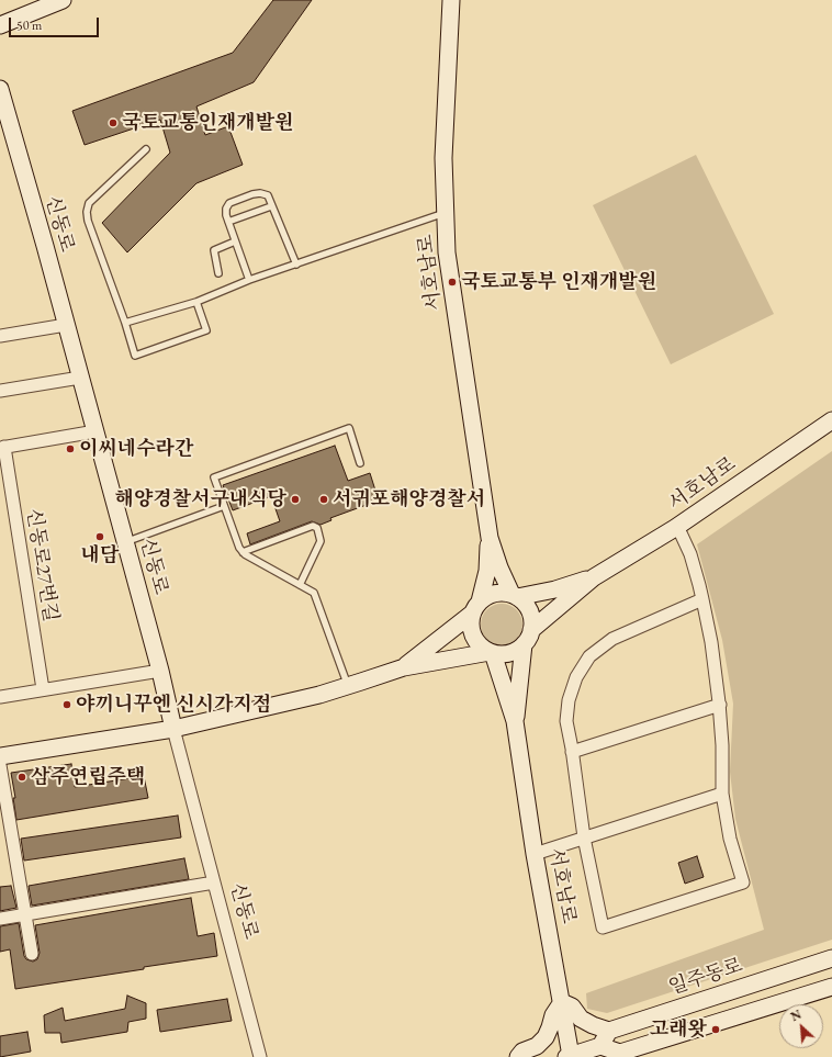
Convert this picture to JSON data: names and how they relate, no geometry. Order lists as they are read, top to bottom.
{
  "streets": {
    "street": [
      "신동로",
      "서호남로",
      "신동로27번길",
      "일주동로"
    ]
  },
  "crossings": [
    ["신동로", "신동로27번길"]
  ],
  "places": [
    "국토교통인재개발원",
    "국토교통부 인재개발원",
    "이씨네수라간",
    "해양경찰서구내식당",
    "서귀포해양경찰서",
    "내담",
    "야끼니꾸엔 신시가지점",
    "삼주연립주택",
    "고래왓"
  ],
  "scale_bar": "50 m",
  "north": "top left"
}
